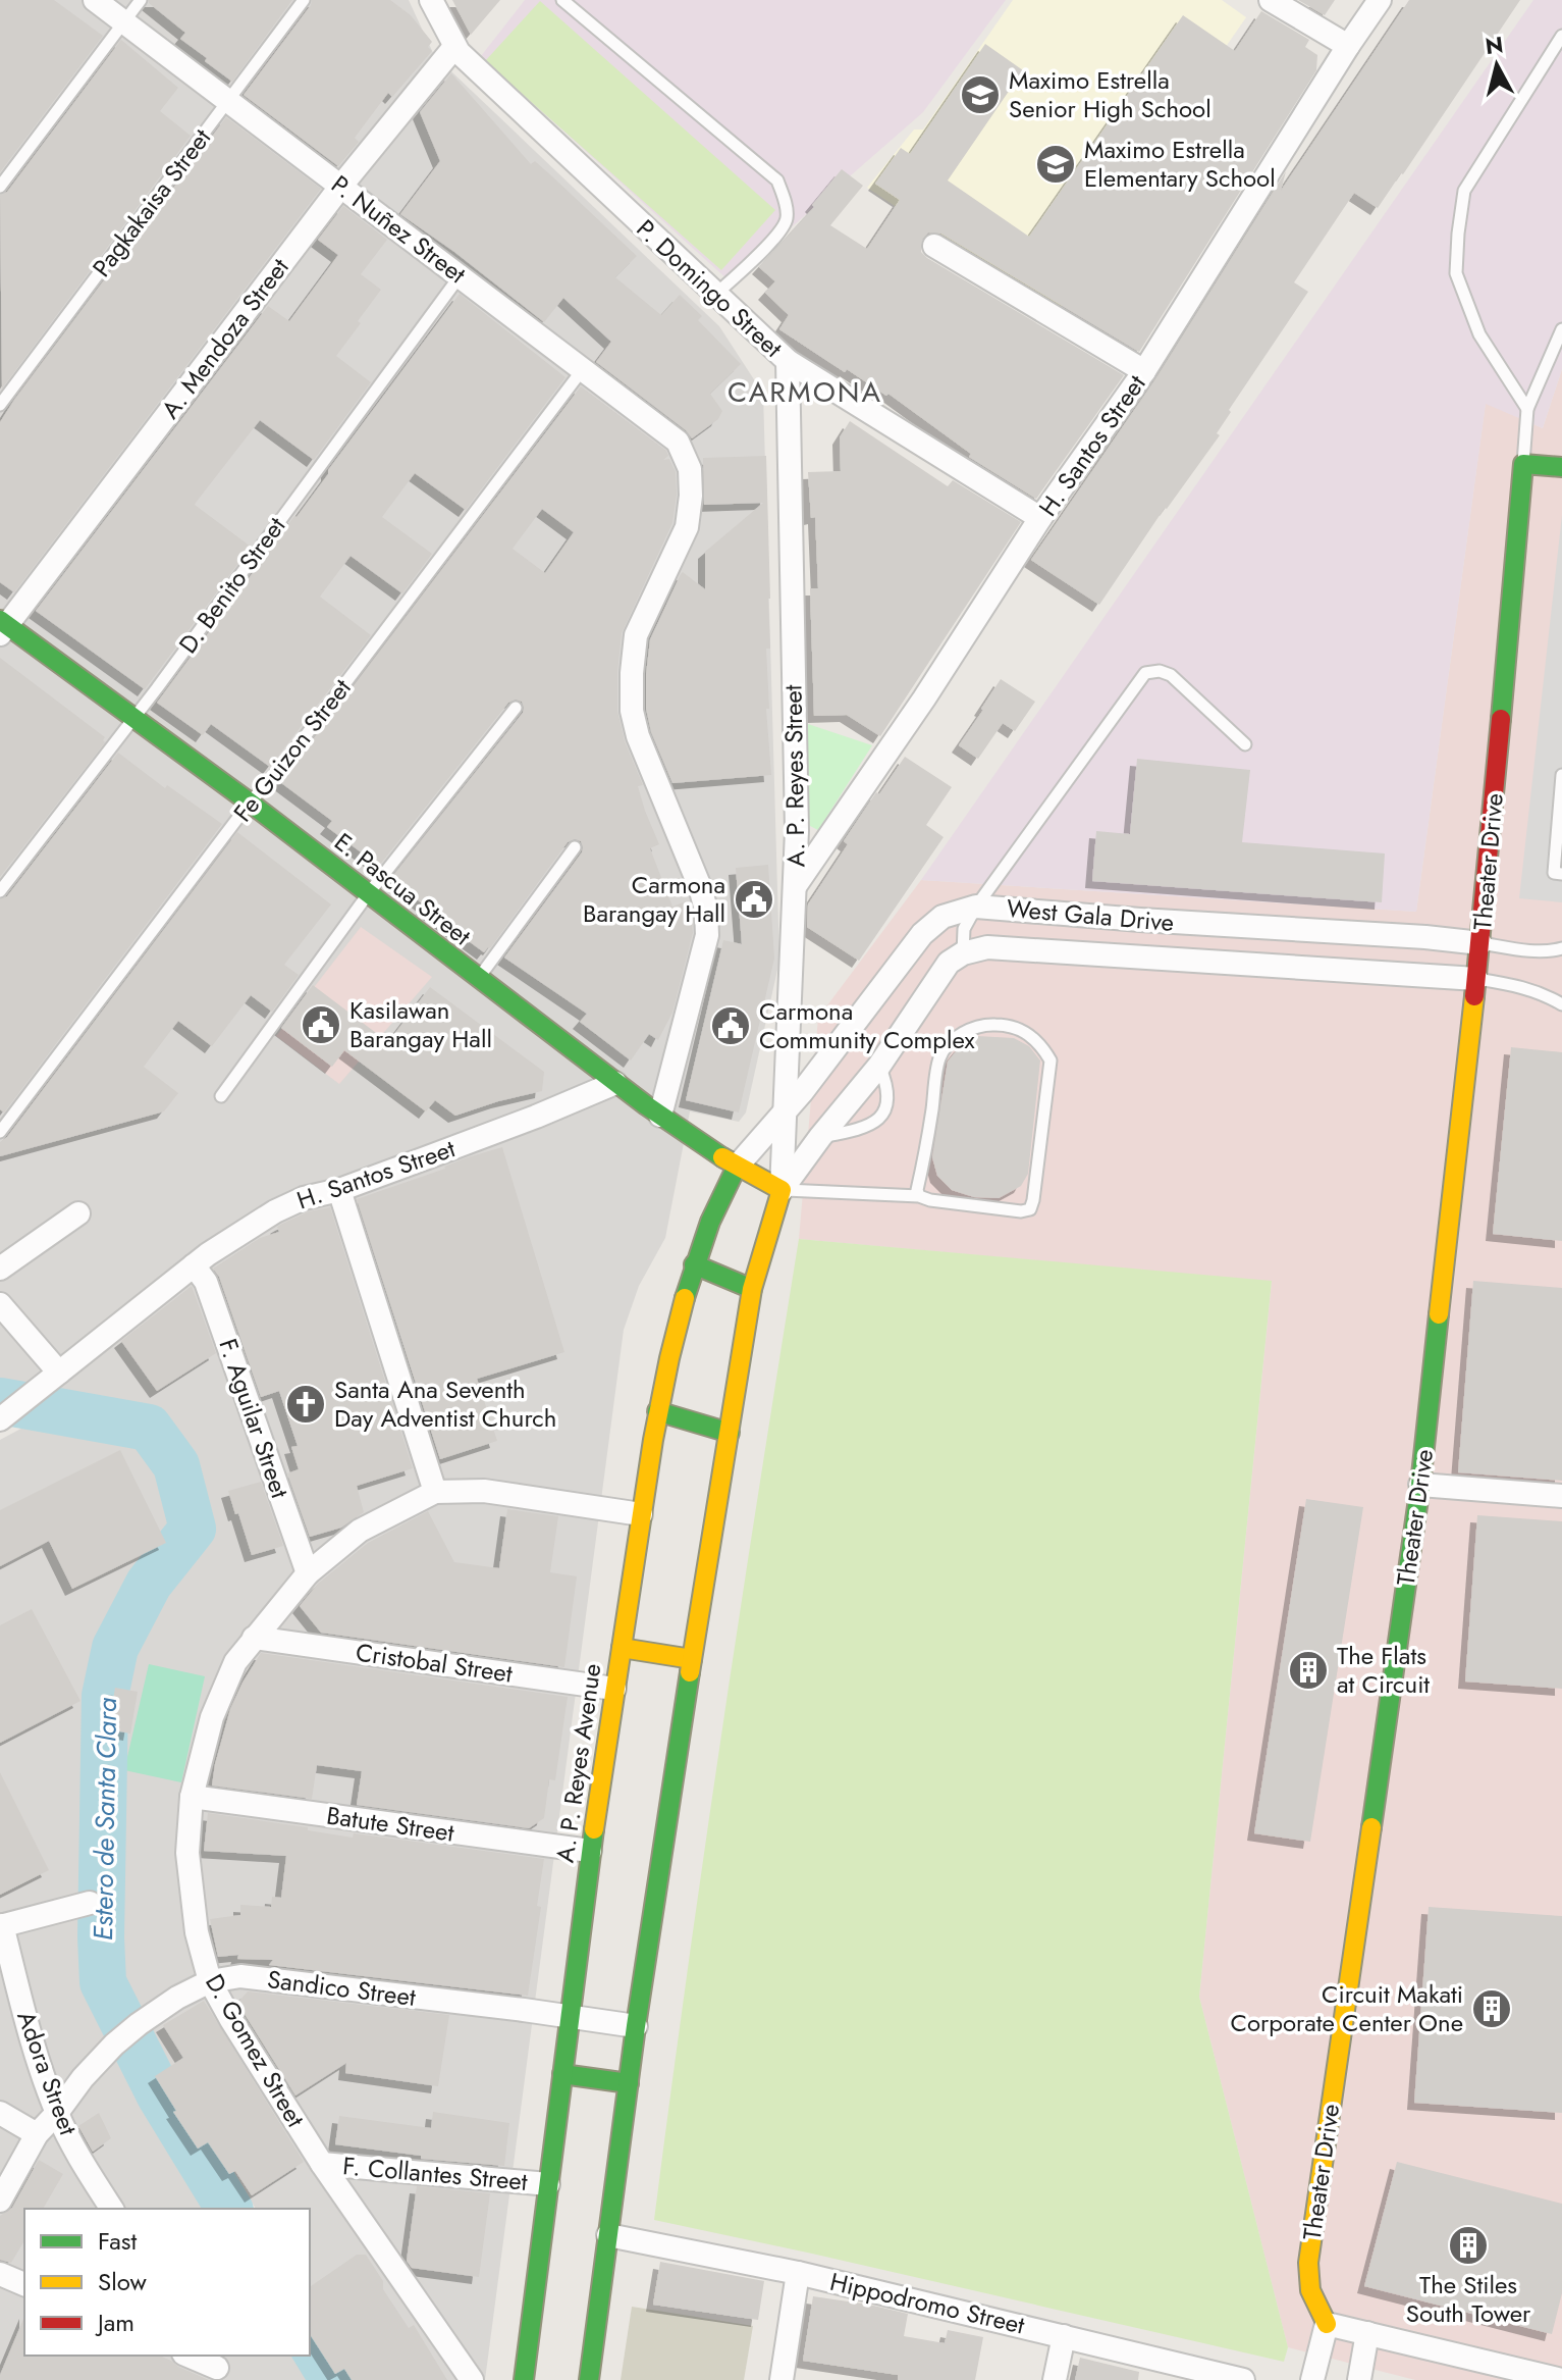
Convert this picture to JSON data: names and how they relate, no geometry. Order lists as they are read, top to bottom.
{
  "streets": {
    "street": [
      "P. Nuñez Street",
      "P. Domingo Street",
      "A. Mendoza Street",
      "H. Santos Street",
      "A. P. Reyes Street",
      "Theater Drive",
      "E. Pascua Street",
      "West Gala Drive",
      "F. Aguilar Street",
      "Cristobal Street",
      "A. P. Reyes Avenue",
      "Batute Street",
      "Sandico Street",
      "D. Gomez Street",
      "Adora Street",
      "F. Collantes Street",
      "Hippodromo Street"
    ],
    "lane": ["Pagkakaisa Street", "D. Benito Street", "Fe Guizon Street"]
  },
  "crossings": [
    ["Pagkakaisa Street", "P. Nuñez Street"],
    ["P. Nuñez Street", "A. Mendoza Street"],
    ["P. Nuñez Street", "D. Benito Street"],
    ["P. Nuñez Street", "Fe Guizon Street"],
    ["P. Nuñez Street", "E. Pascua Street"],
    ["P. Domingo Street", "A. Mendoza Street"],
    ["P. Domingo Street", "H. Santos Street"],
    ["P. Domingo Street", "A. P. Reyes Street"],
    ["A. Mendoza Street", "E. Pascua Street"],
    ["H. Santos Street", "A. P. Reyes Street"],
    ["H. Santos Street", "E. Pascua Street"],
    ["H. Santos Street", "F. Aguilar Street"],
    ["D. Benito Street", "E. Pascua Street"],
    ["Fe Guizon Street", "E. Pascua Street"],
    ["A. P. Reyes Street", "E. Pascua Street"],
    ["A. P. Reyes Street", "West Gala Drive"],
    ["Theater Drive", "West Gala Drive"],
    ["E. Pascua Street", "West Gala Drive"],
    ["E. Pascua Street", "A. P. Reyes Avenue"],
    ["West Gala Drive", "A. P. Reyes Avenue"],
    ["F. Aguilar Street", "D. Gomez Street"],
    ["Cristobal Street", "A. P. Reyes Avenue"],
    ["Cristobal Street", "D. Gomez Street"],
    ["A. P. Reyes Avenue", "Batute Street"],
    ["A. P. Reyes Avenue", "Sandico Street"],
    ["A. P. Reyes Avenue", "D. Gomez Street"],
    ["A. P. Reyes Avenue", "F. Collantes Street"],
    ["Batute Street", "D. Gomez Street"],
    ["Sandico Street", "D. Gomez Street"],
    ["Sandico Street", "Adora Street"],
    ["D. Gomez Street", "F. Collantes Street"]
  ],
  "districts": ["CARMONA"],
  "water": ["Estero de Santa Clara"],
  "places": {
    "school or university": ["Maximo Estrella Senior High School", "Maximo Estrella Elementary School"],
    "public building": ["Carmona Barangay Hall", "Kasilawan Barangay Hall", "Carmona Community Complex"],
    "church": ["Santa Ana Seventh Day Adventist Church"],
    "building": ["The Flats at Circuit", "Circuit Makati Corporate Center One", "The Stiles South Tower"]
  },
  "legend": ["Fast", "Slow", "Jam"],
  "north": "top"
}
